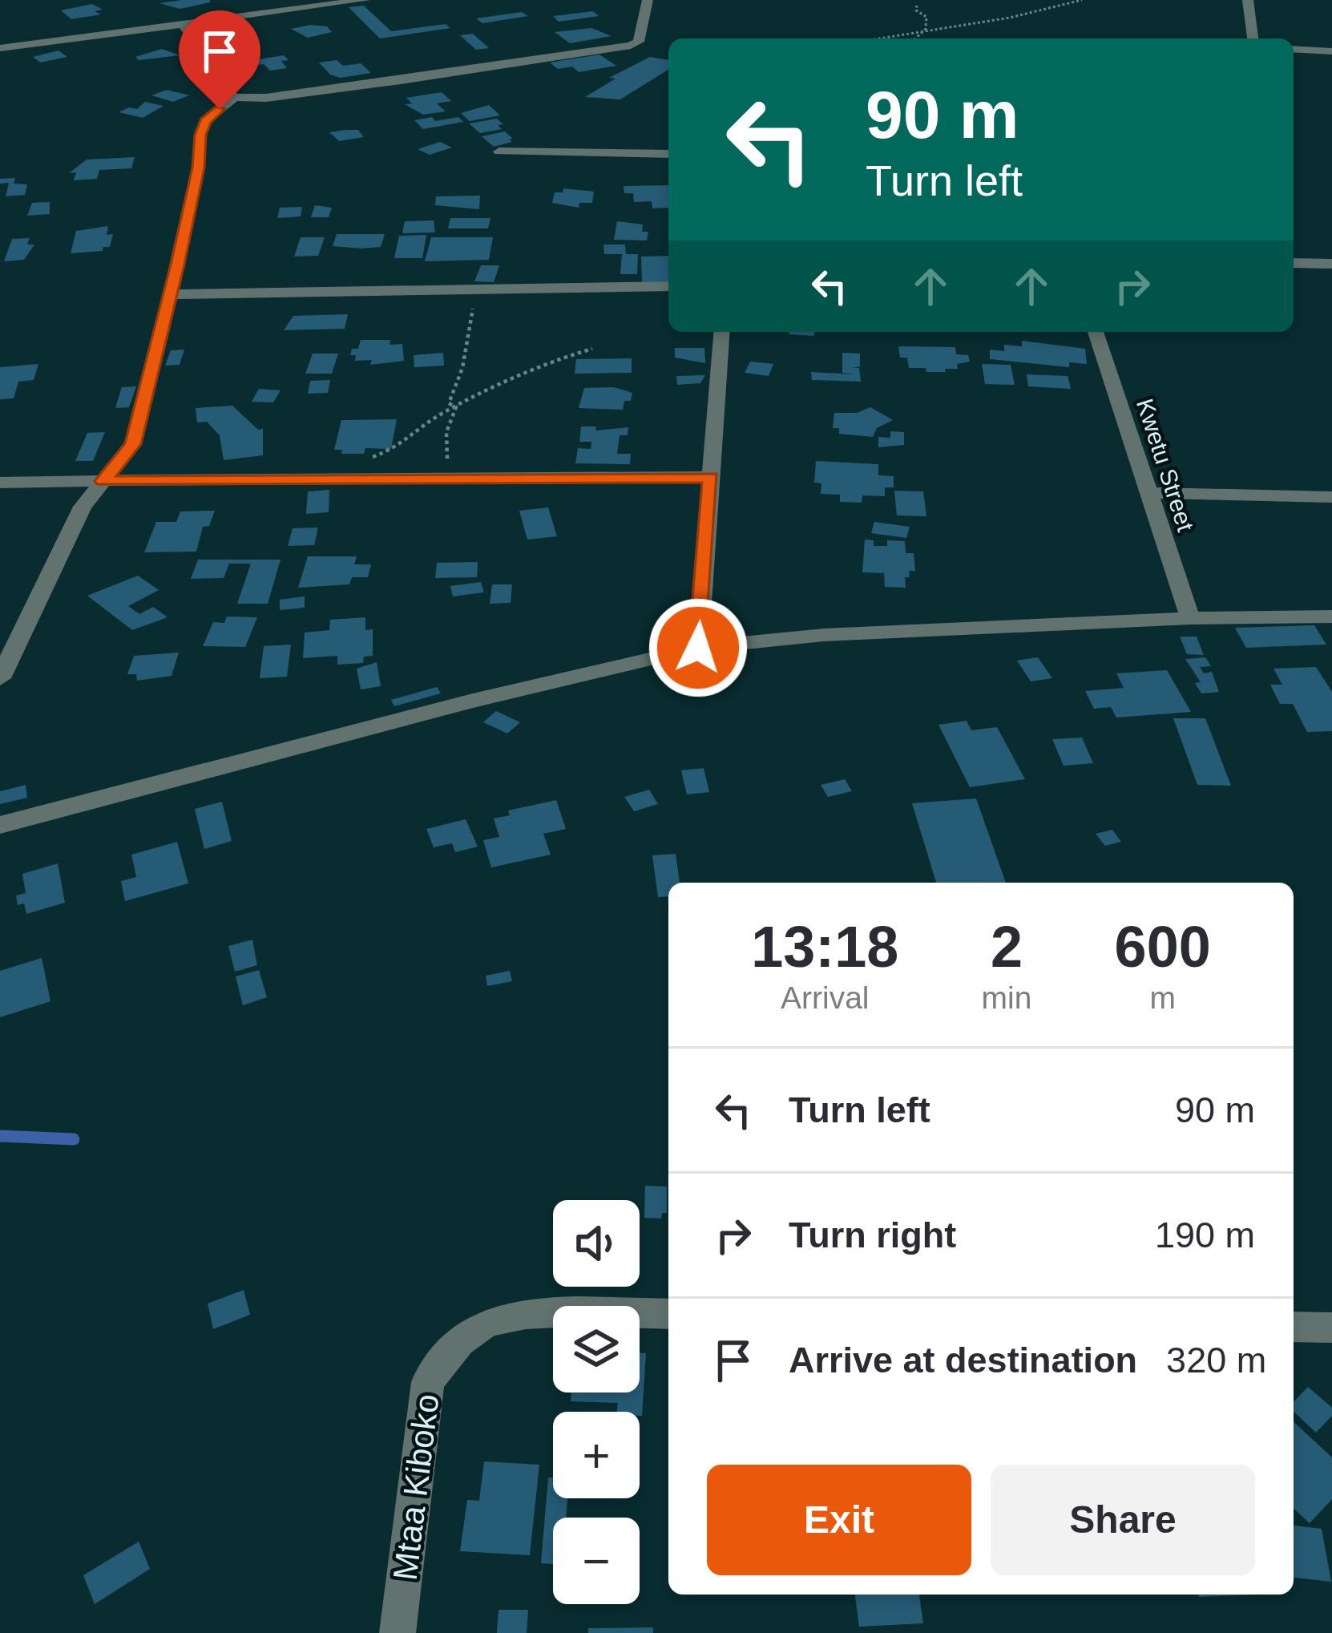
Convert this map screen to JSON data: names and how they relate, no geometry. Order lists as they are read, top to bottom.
{
  "streets": {
    "street": ["Kwetu Street", "Mtaa Kiboko"]
  },
  "page": {
    "turn": ["90 m", "Turn left"],
    "eta": [
      "13:18",
      "Arrival",
      "2",
      "min",
      "600",
      "m"
    ],
    "list": [
      {
        "name": "Turn left",
        "value": "90 m"
      },
      {
        "name": "Turn right",
        "value": "190 m"
      },
      {
        "name": "Arrive at destination",
        "value": "320 m"
      }
    ],
    "map_buttons": ["+", "−"],
    "buttons": ["Exit", "Share"]
  }
}
